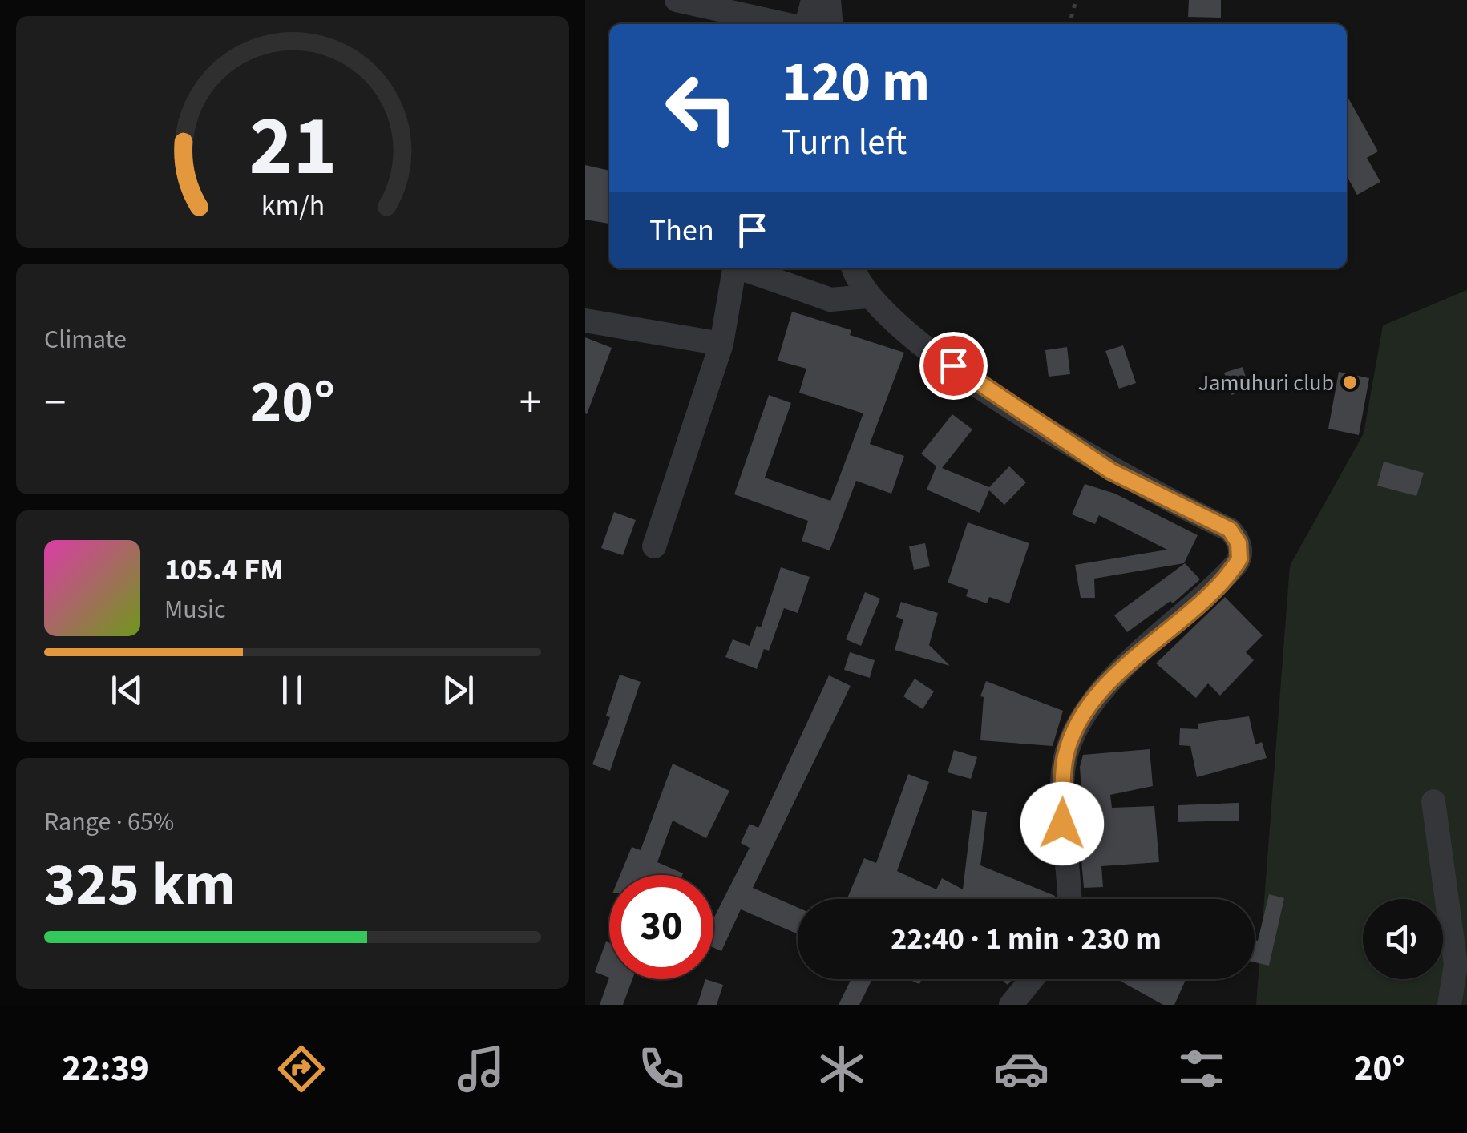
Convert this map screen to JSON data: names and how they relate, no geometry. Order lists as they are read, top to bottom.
{
  "places": ["Jamuhuri club"],
  "page": {
    "turn": ["120 m", "Turn left"],
    "then": "Then",
    "tile": [
      "Climate",
      ["Range · 65%", "325 km"]
    ],
    "heat": ["−", "20°", "+"],
    "song": ["105.4 FM", "Music"],
    "limit": "30",
    "trip": "22:40 · 1 min · 230 m",
    "tabs": ["22:39", "20°"],
    "gauge": ["21", "km/h"]
  }
}
